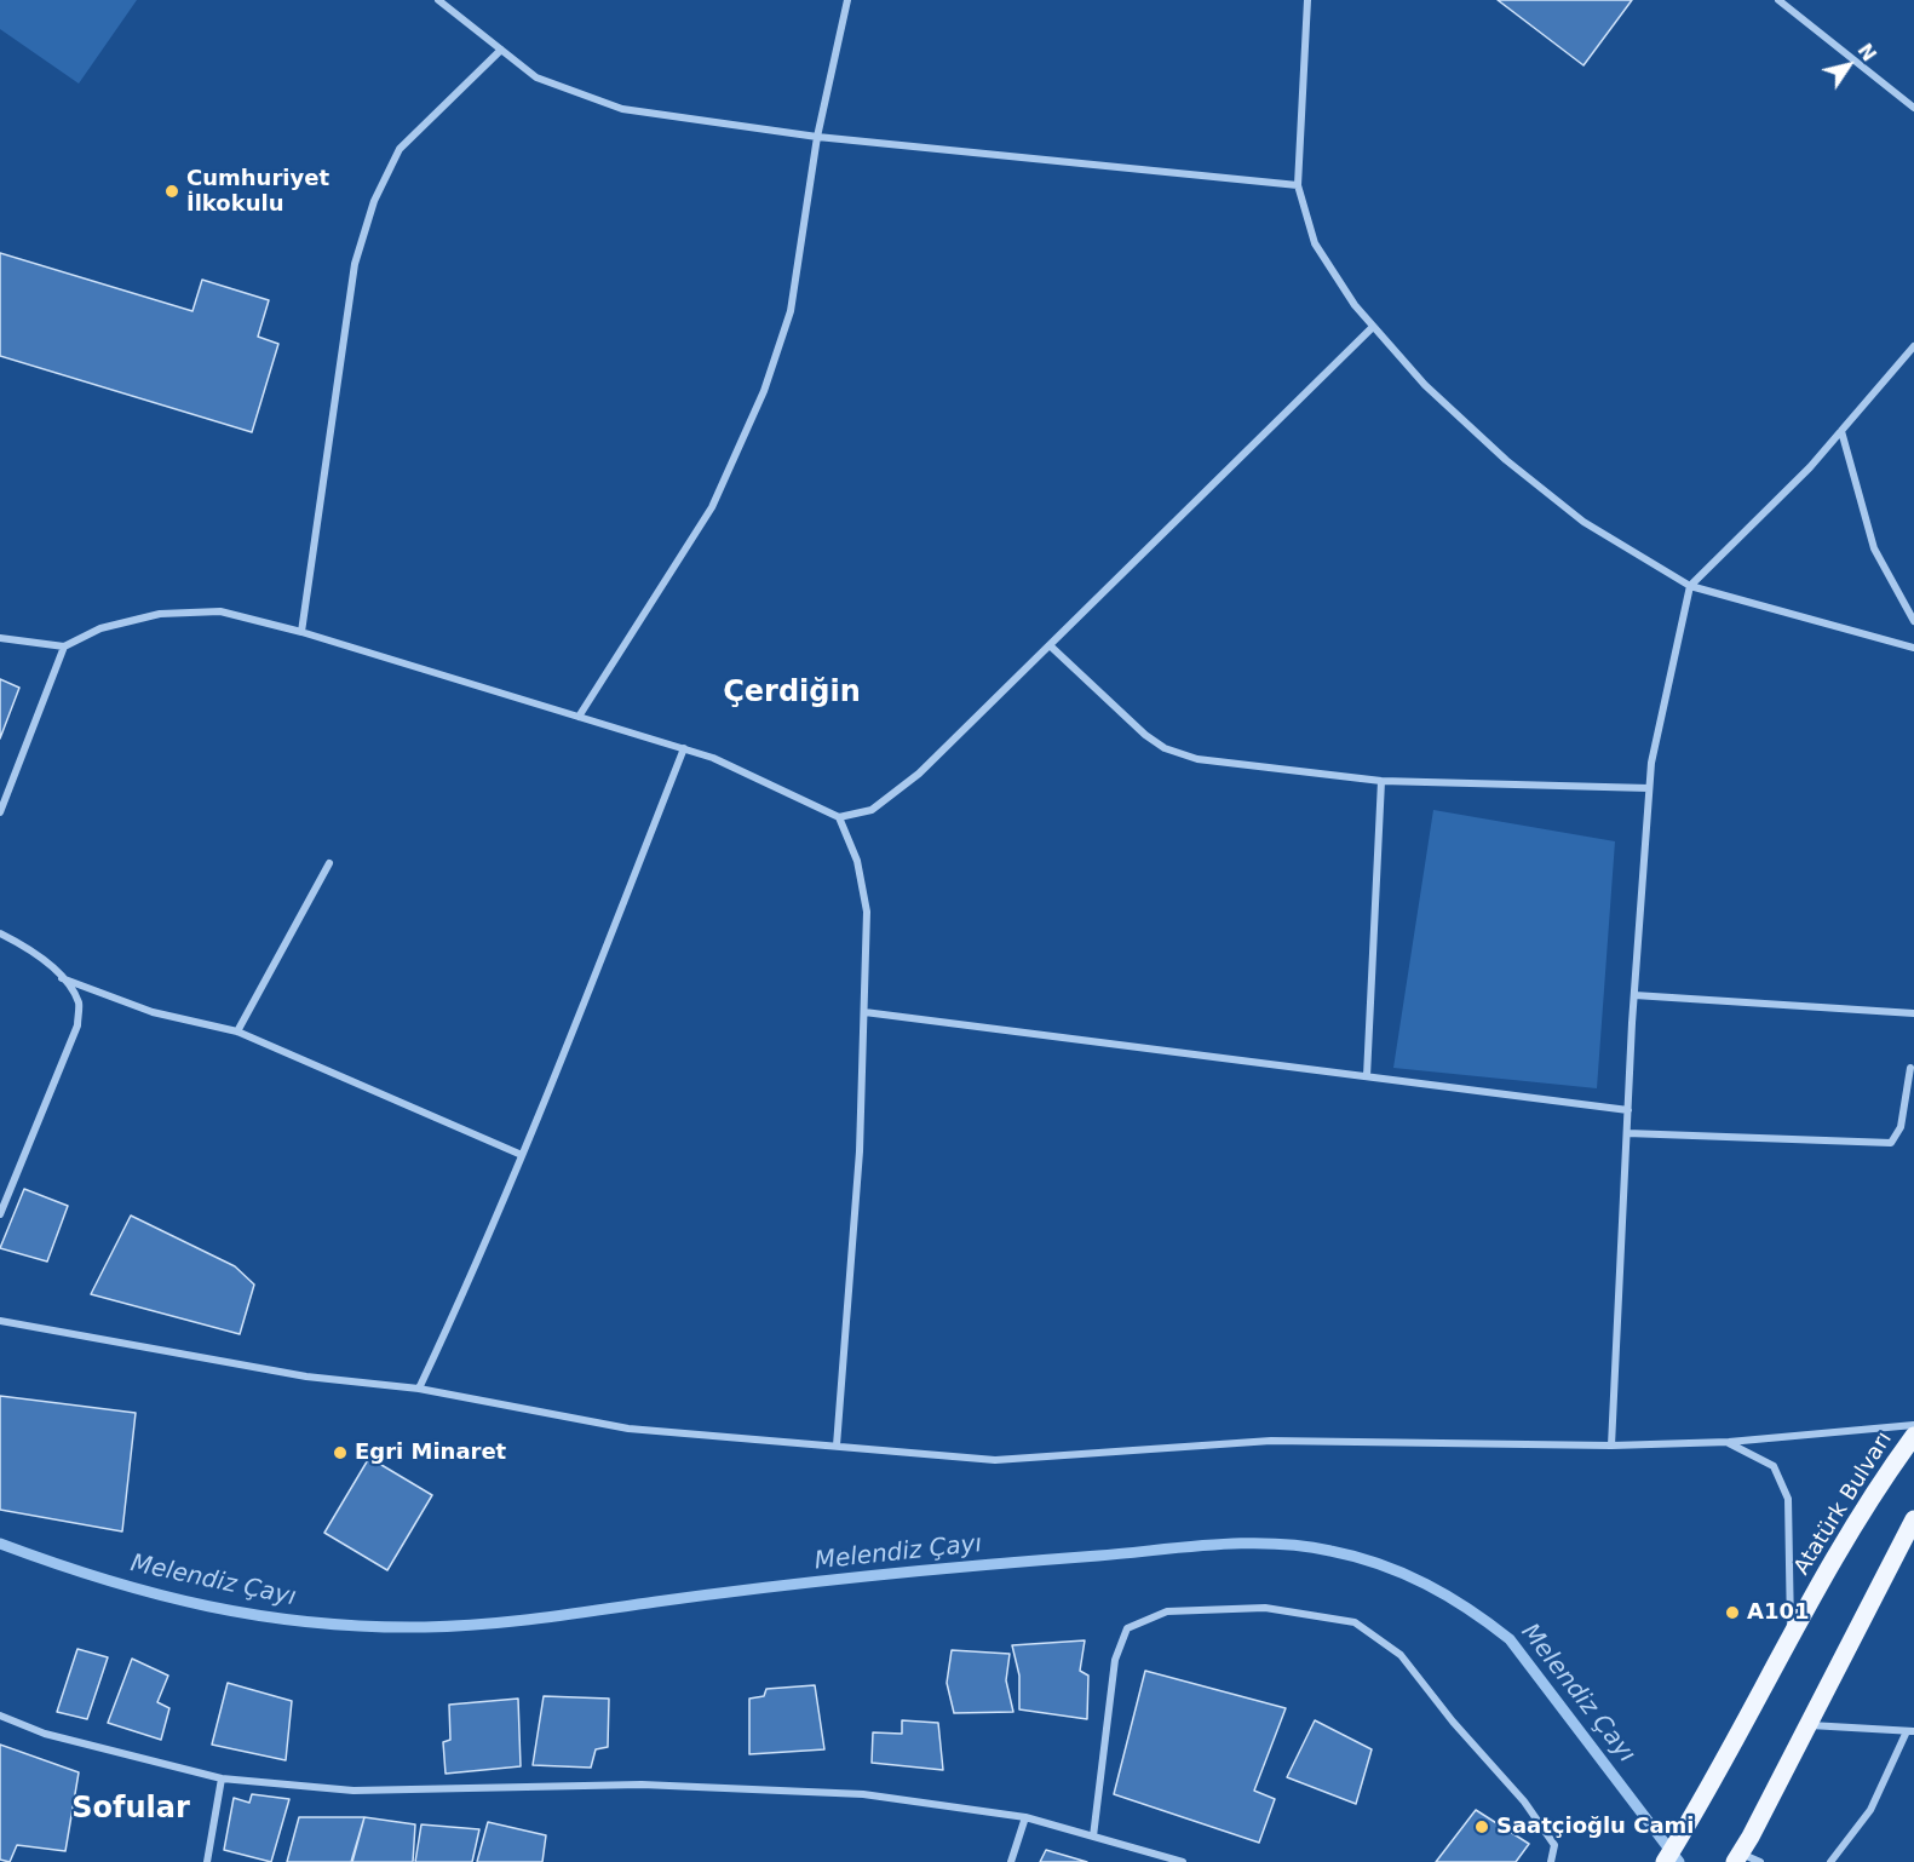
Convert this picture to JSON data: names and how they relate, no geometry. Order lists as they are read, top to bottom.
{
  "streets": {
    "main road": ["Atatürk Bulvarı"]
  },
  "districts": ["Çerdiğin", "Sofular"],
  "water": ["Melendiz Çayı"],
  "places": [
    "Cumhuriyet İlkokulu",
    "Egri Minaret",
    "A101",
    "Saatçioğlu Cami"
  ],
  "north": "top right"
}
